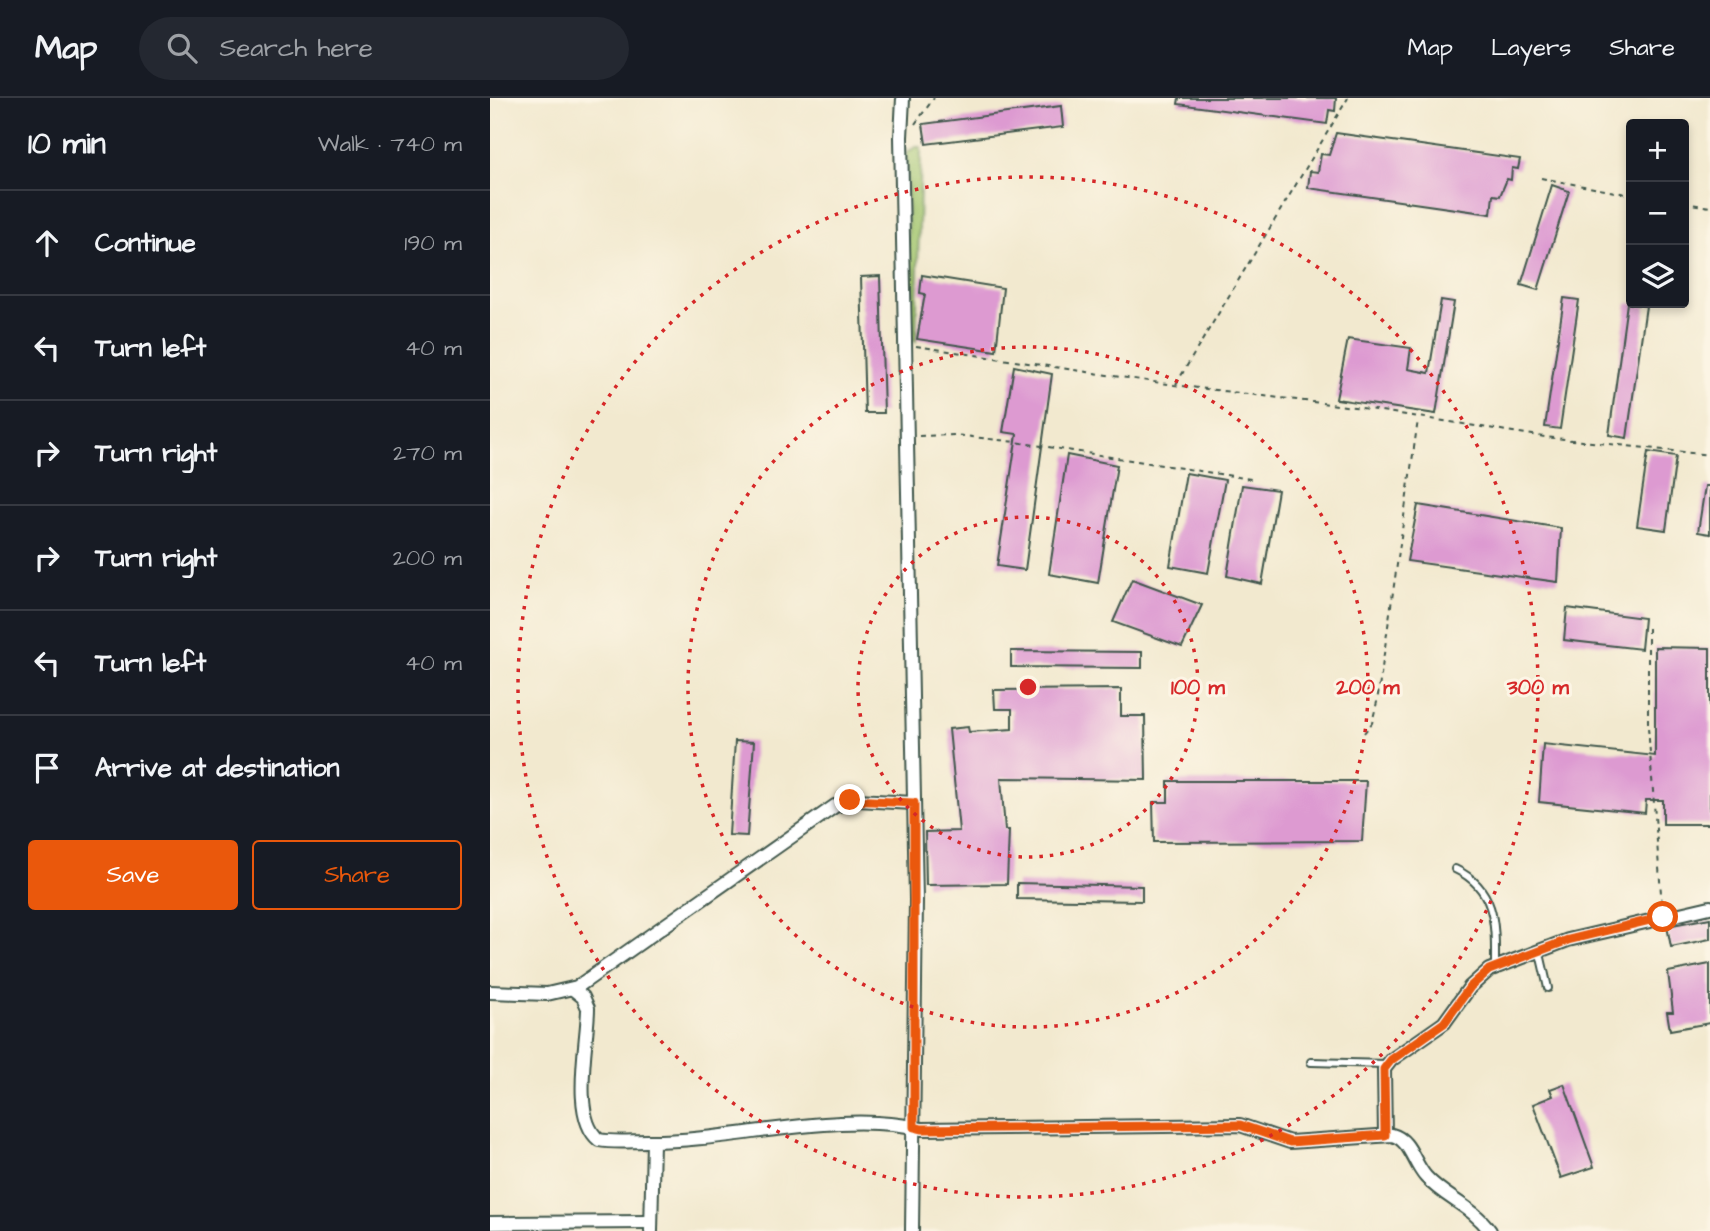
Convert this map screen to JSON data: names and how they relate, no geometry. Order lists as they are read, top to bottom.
{
  "page": {
    "header": "Map",
    "search": "Search here",
    "nav": ["Map", "Layers", "Share"],
    "heading": ["10 min", "Walk · 740 m"],
    "map_buttons": ["+", "−"],
    "list": [
      ["Continue", "190 m"],
      ["Turn left", "40 m"],
      ["Turn right", "270 m"],
      ["Turn right", "200 m"],
      ["Turn left", "40 m"],
      "Arrive at destination"
    ],
    "buttons": ["Save", "Share"]
  },
  "rings": ["100 m", "200 m", "300 m"]
}
